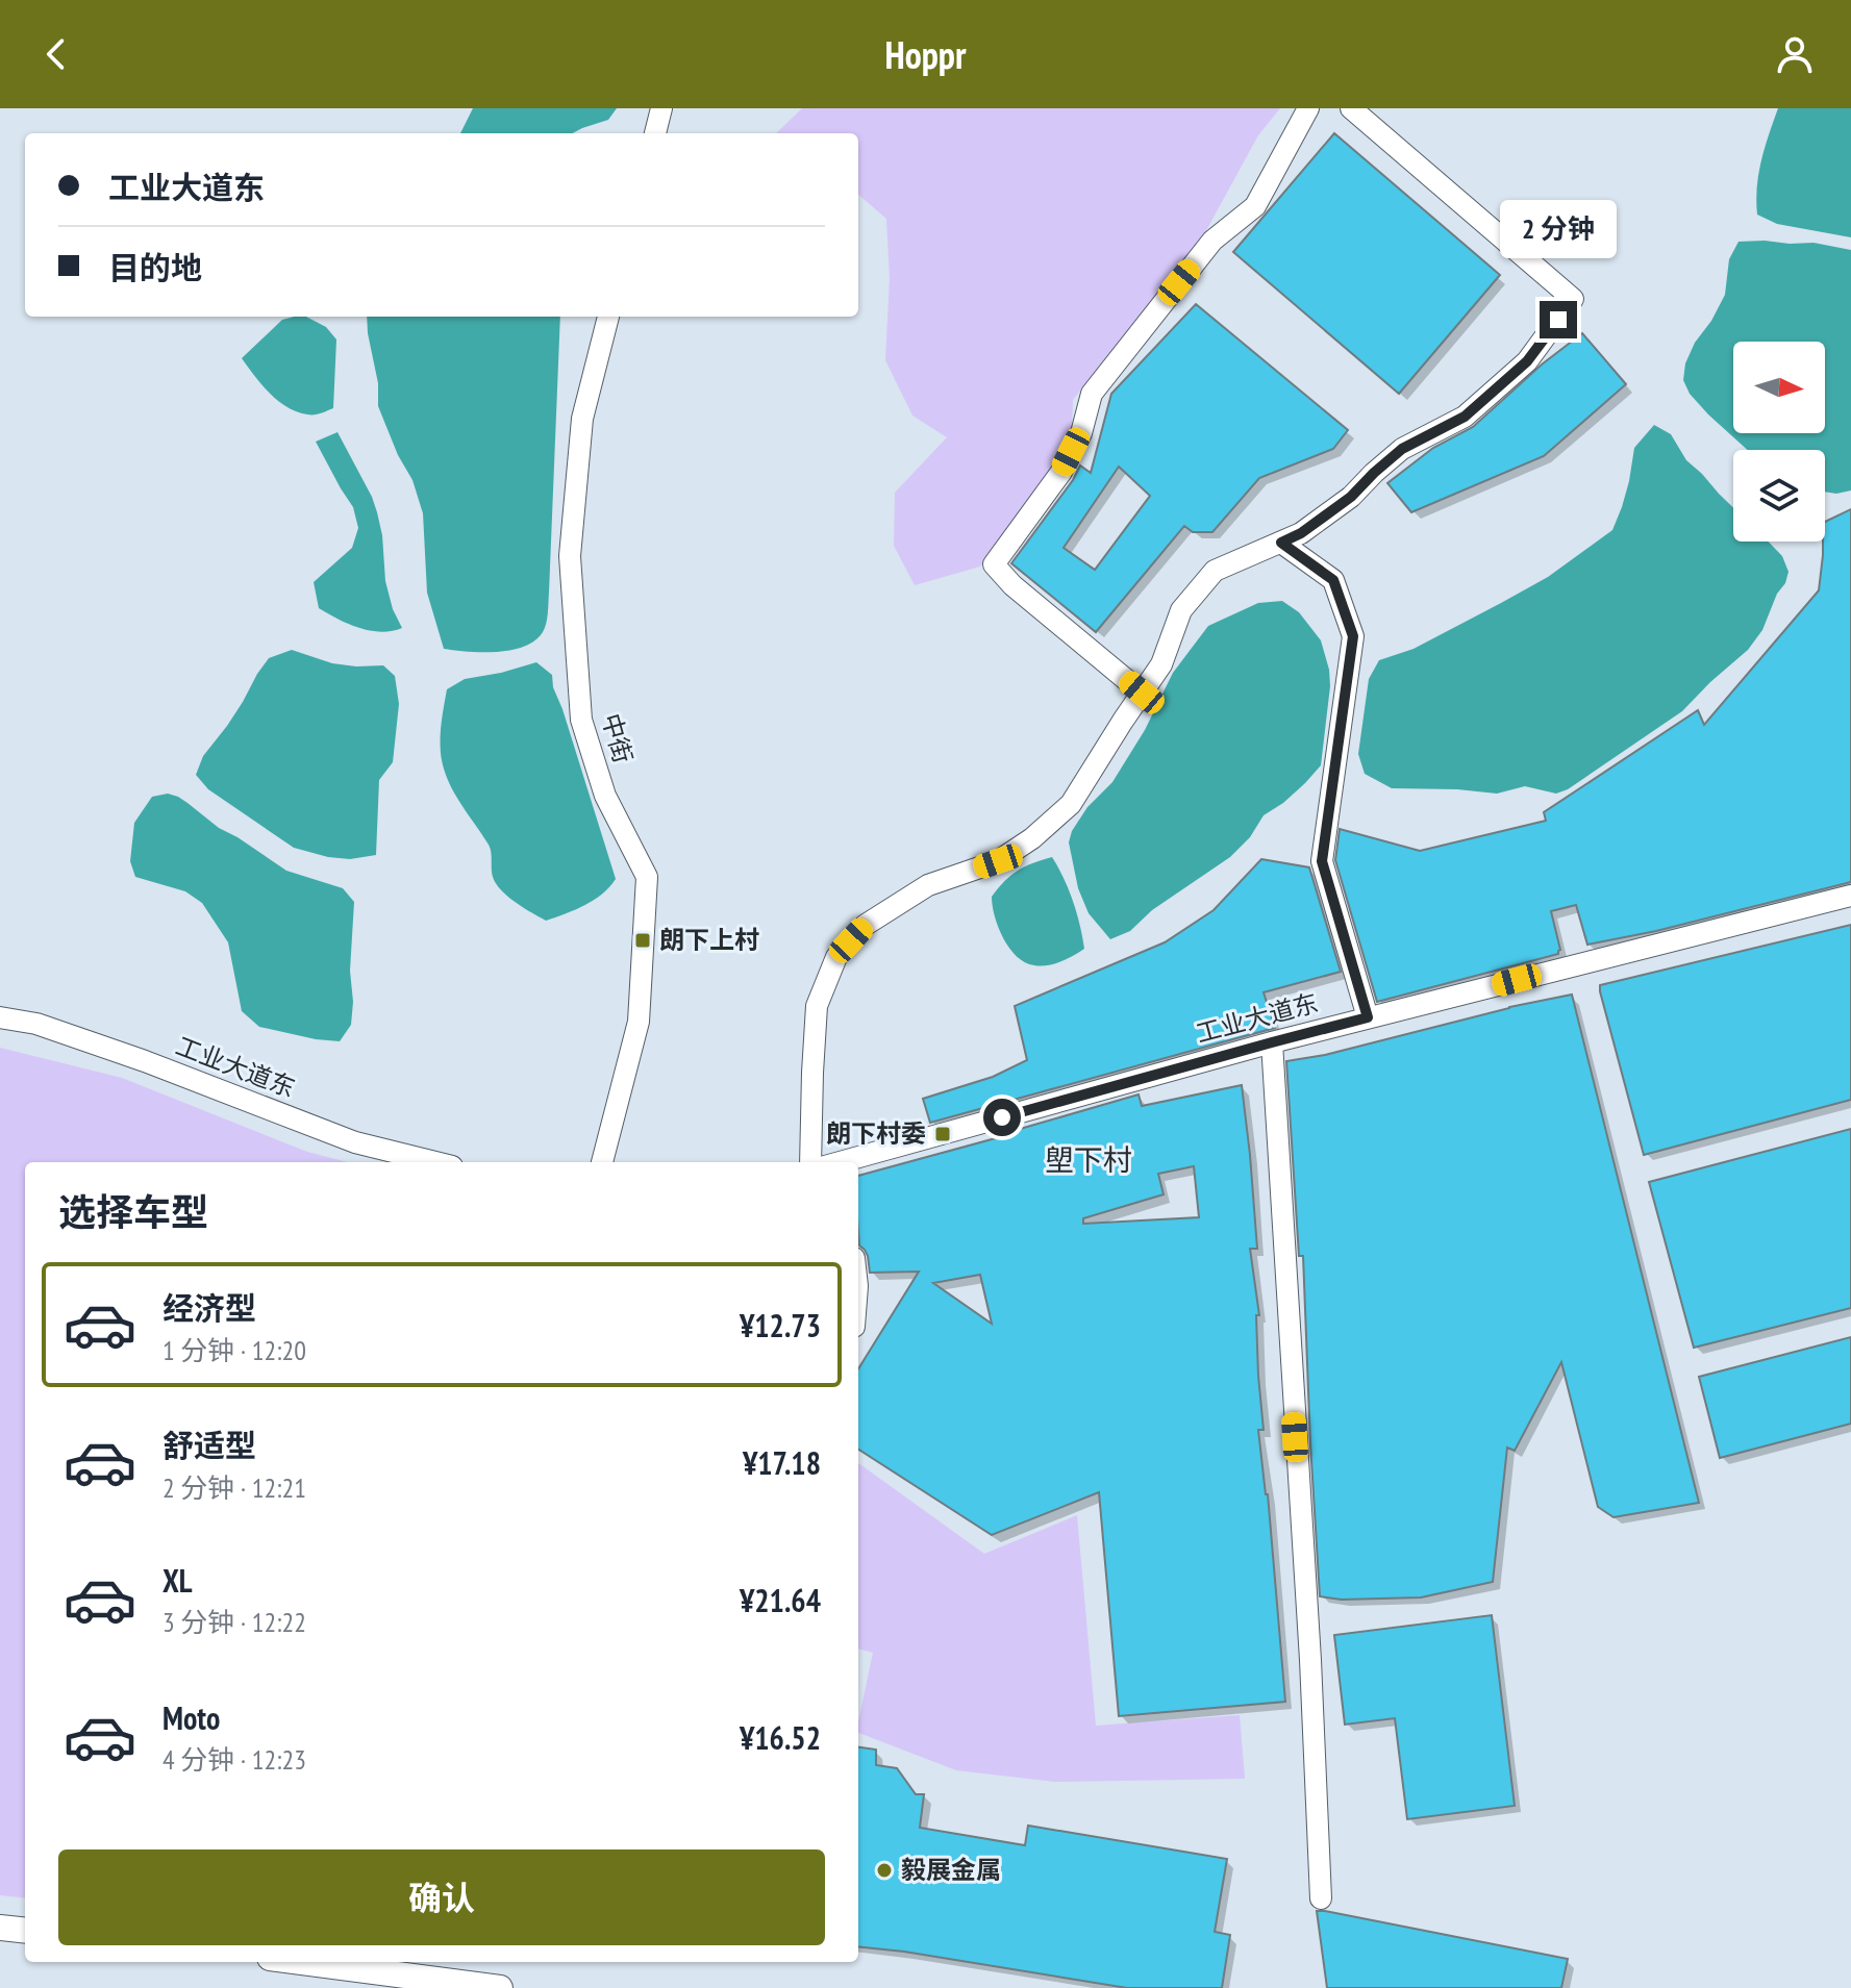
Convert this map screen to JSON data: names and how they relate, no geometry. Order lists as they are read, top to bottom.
{
  "streets": {
    "street": ["中街", "工业大道东"]
  },
  "districts": ["塱下村"],
  "places": {
    "transit": ["朗下上村", "朗下村委"],
    "other": ["毅展金属"]
  },
  "north": "right",
  "page": {
    "header": "Hoppr",
    "banner": ["工业大道东", "目的地"],
    "bubble": "2 分钟",
    "heading": "选择车型",
    "list": [
      {
        "name": "经济型",
        "note": "1 分钟 · 12:20",
        "value": "¥12.73"
      },
      {
        "name": "舒适型",
        "note": "2 分钟 · 12:21",
        "value": "¥17.18"
      },
      {
        "name": "XL",
        "note": "3 分钟 · 12:22",
        "value": "¥21.64"
      },
      {
        "name": "Moto",
        "note": "4 分钟 · 12:23",
        "value": "¥16.52"
      }
    ],
    "buttons": "确认"
  }
}
